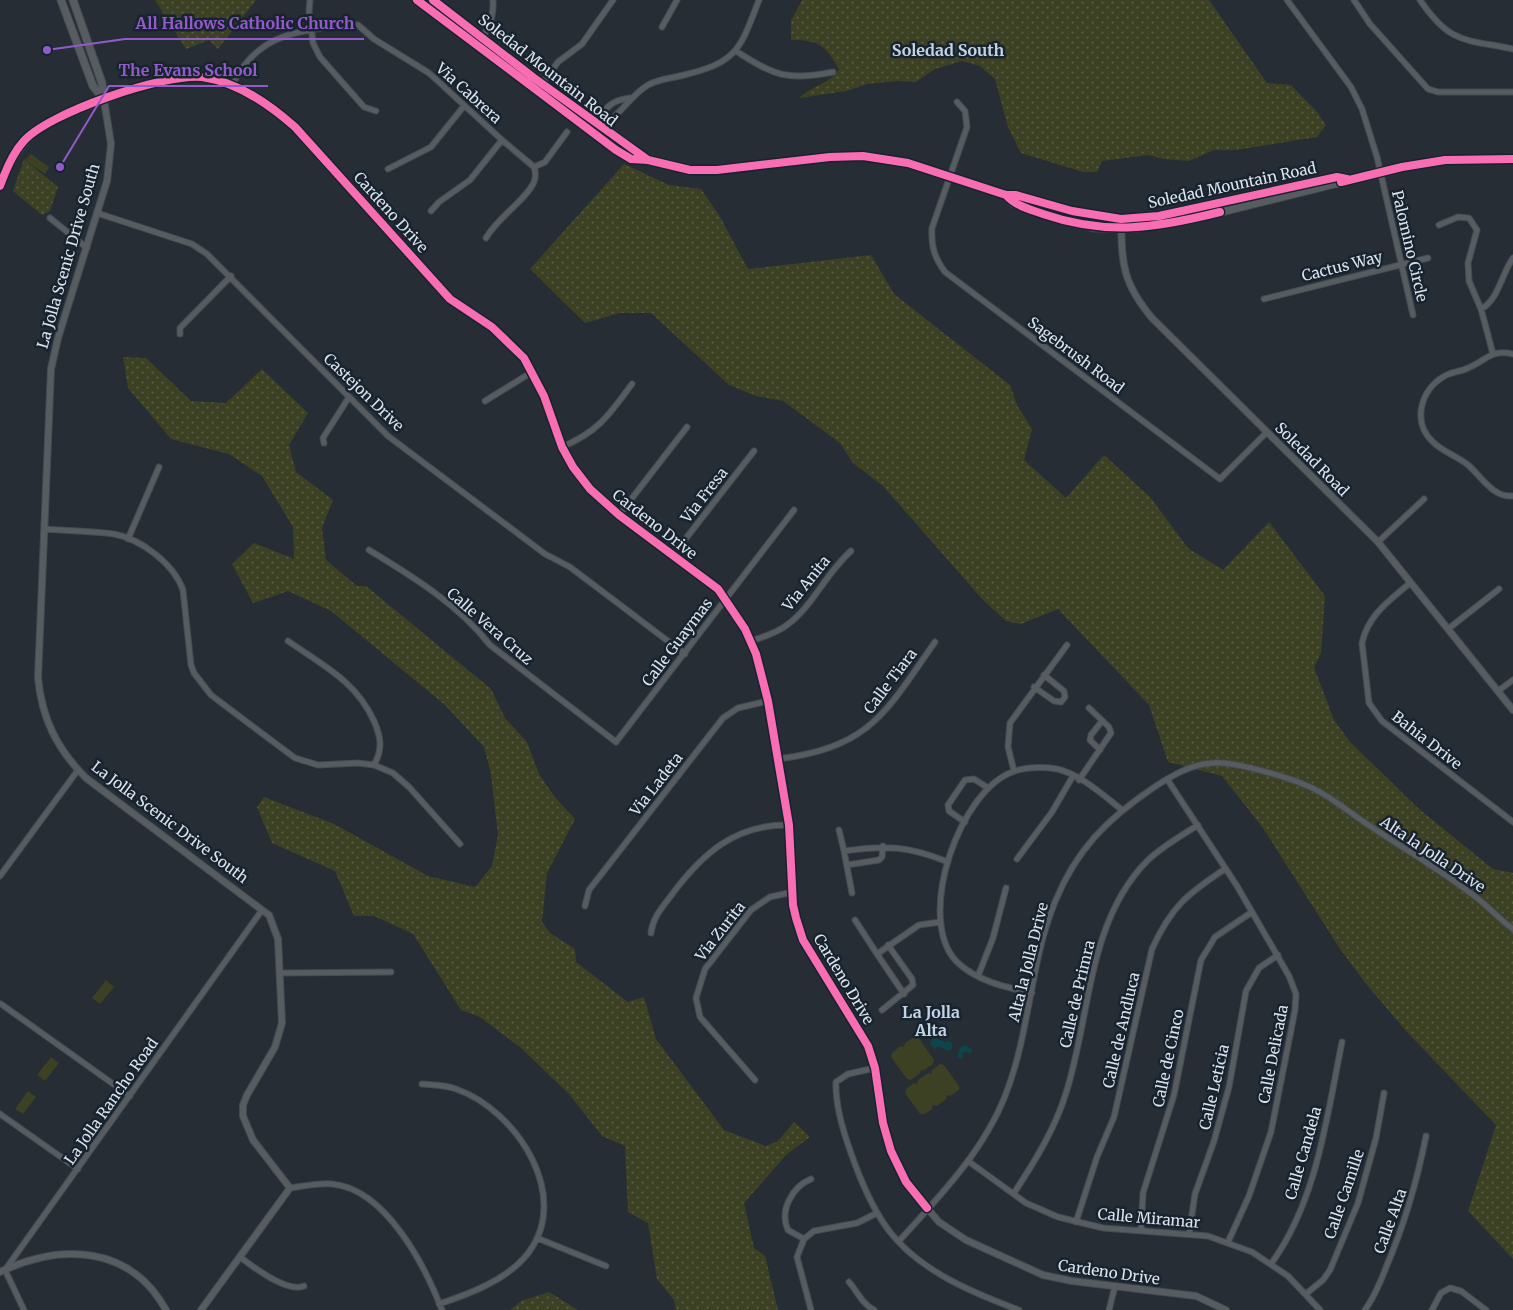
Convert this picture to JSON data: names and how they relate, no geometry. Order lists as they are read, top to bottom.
{
  "streets": {
    "main road": ["Soledad Mountain Road", "La Jolla Scenic Drive South"],
    "street": [
      "Via Cabrera",
      "Cardeno Drive",
      "Palomino Circle",
      "Cactus Way",
      "Sagebrush Road",
      "Castejon Drive",
      "Soledad Road",
      "Via Fresa",
      "Via Anita",
      "Calle Vera Cruz",
      "Calle Guaymas",
      "Calle Tiara",
      "Bahia Drive",
      "Via Ladeta",
      "Alta la Jolla Drive",
      "Via Zurita",
      "Calle de Primra",
      "Calle de Andluca",
      "Calle Delicada",
      "Calle de Cinco",
      "Calle Leticia",
      "La Jolla Rancho Road",
      "Calle Candela",
      "Calle Camille",
      "Calle Miramar",
      "Calle Alta"
    ]
  },
  "crossings": [
    ["Soledad Mountain Road", "Palomino Circle"],
    ["Soledad Mountain Road", "Sagebrush Road"],
    ["Soledad Mountain Road", "Soledad Road"],
    ["Via Cabrera", "Cardeno Drive"],
    ["Cardeno Drive", "La Jolla Scenic Drive South"],
    ["Cardeno Drive", "Via Fresa"],
    ["Cardeno Drive", "Via Anita"],
    ["Cardeno Drive", "Calle Guaymas"],
    ["Cardeno Drive", "Calle Tiara"],
    ["Cardeno Drive", "Via Ladeta"],
    ["Cardeno Drive", "Alta la Jolla Drive"],
    ["Cardeno Drive", "Via Zurita"],
    ["Palomino Circle", "Cactus Way"],
    ["La Jolla Scenic Drive South", "Castejon Drive"],
    ["La Jolla Scenic Drive South", "La Jolla Rancho Road"],
    ["Sagebrush Road", "Soledad Road"],
    ["Castejon Drive", "Calle Guaymas"],
    ["Soledad Road", "Bahia Drive"],
    ["Calle Vera Cruz", "Calle Guaymas"],
    ["Alta la Jolla Drive", "Calle Delicada"],
    ["Alta la Jolla Drive", "Calle Miramar"],
    ["Calle de Primra", "Calle Delicada"],
    ["Calle de Primra", "Calle Miramar"],
    ["Calle de Andluca", "Calle Delicada"],
    ["Calle de Andluca", "Calle Miramar"],
    ["Calle Delicada", "Calle de Cinco"],
    ["Calle Delicada", "Calle Leticia"],
    ["Calle Delicada", "Calle Miramar"],
    ["Calle de Cinco", "Calle Miramar"],
    ["Calle Leticia", "Calle Miramar"],
    ["Calle Candela", "Calle Miramar"],
    ["Calle Camille", "Calle Miramar"]
  ],
  "districts": ["Soledad South", "La Jolla Alta"],
  "places": ["All Hallows Catholic Church", "The Evans School"]
}
